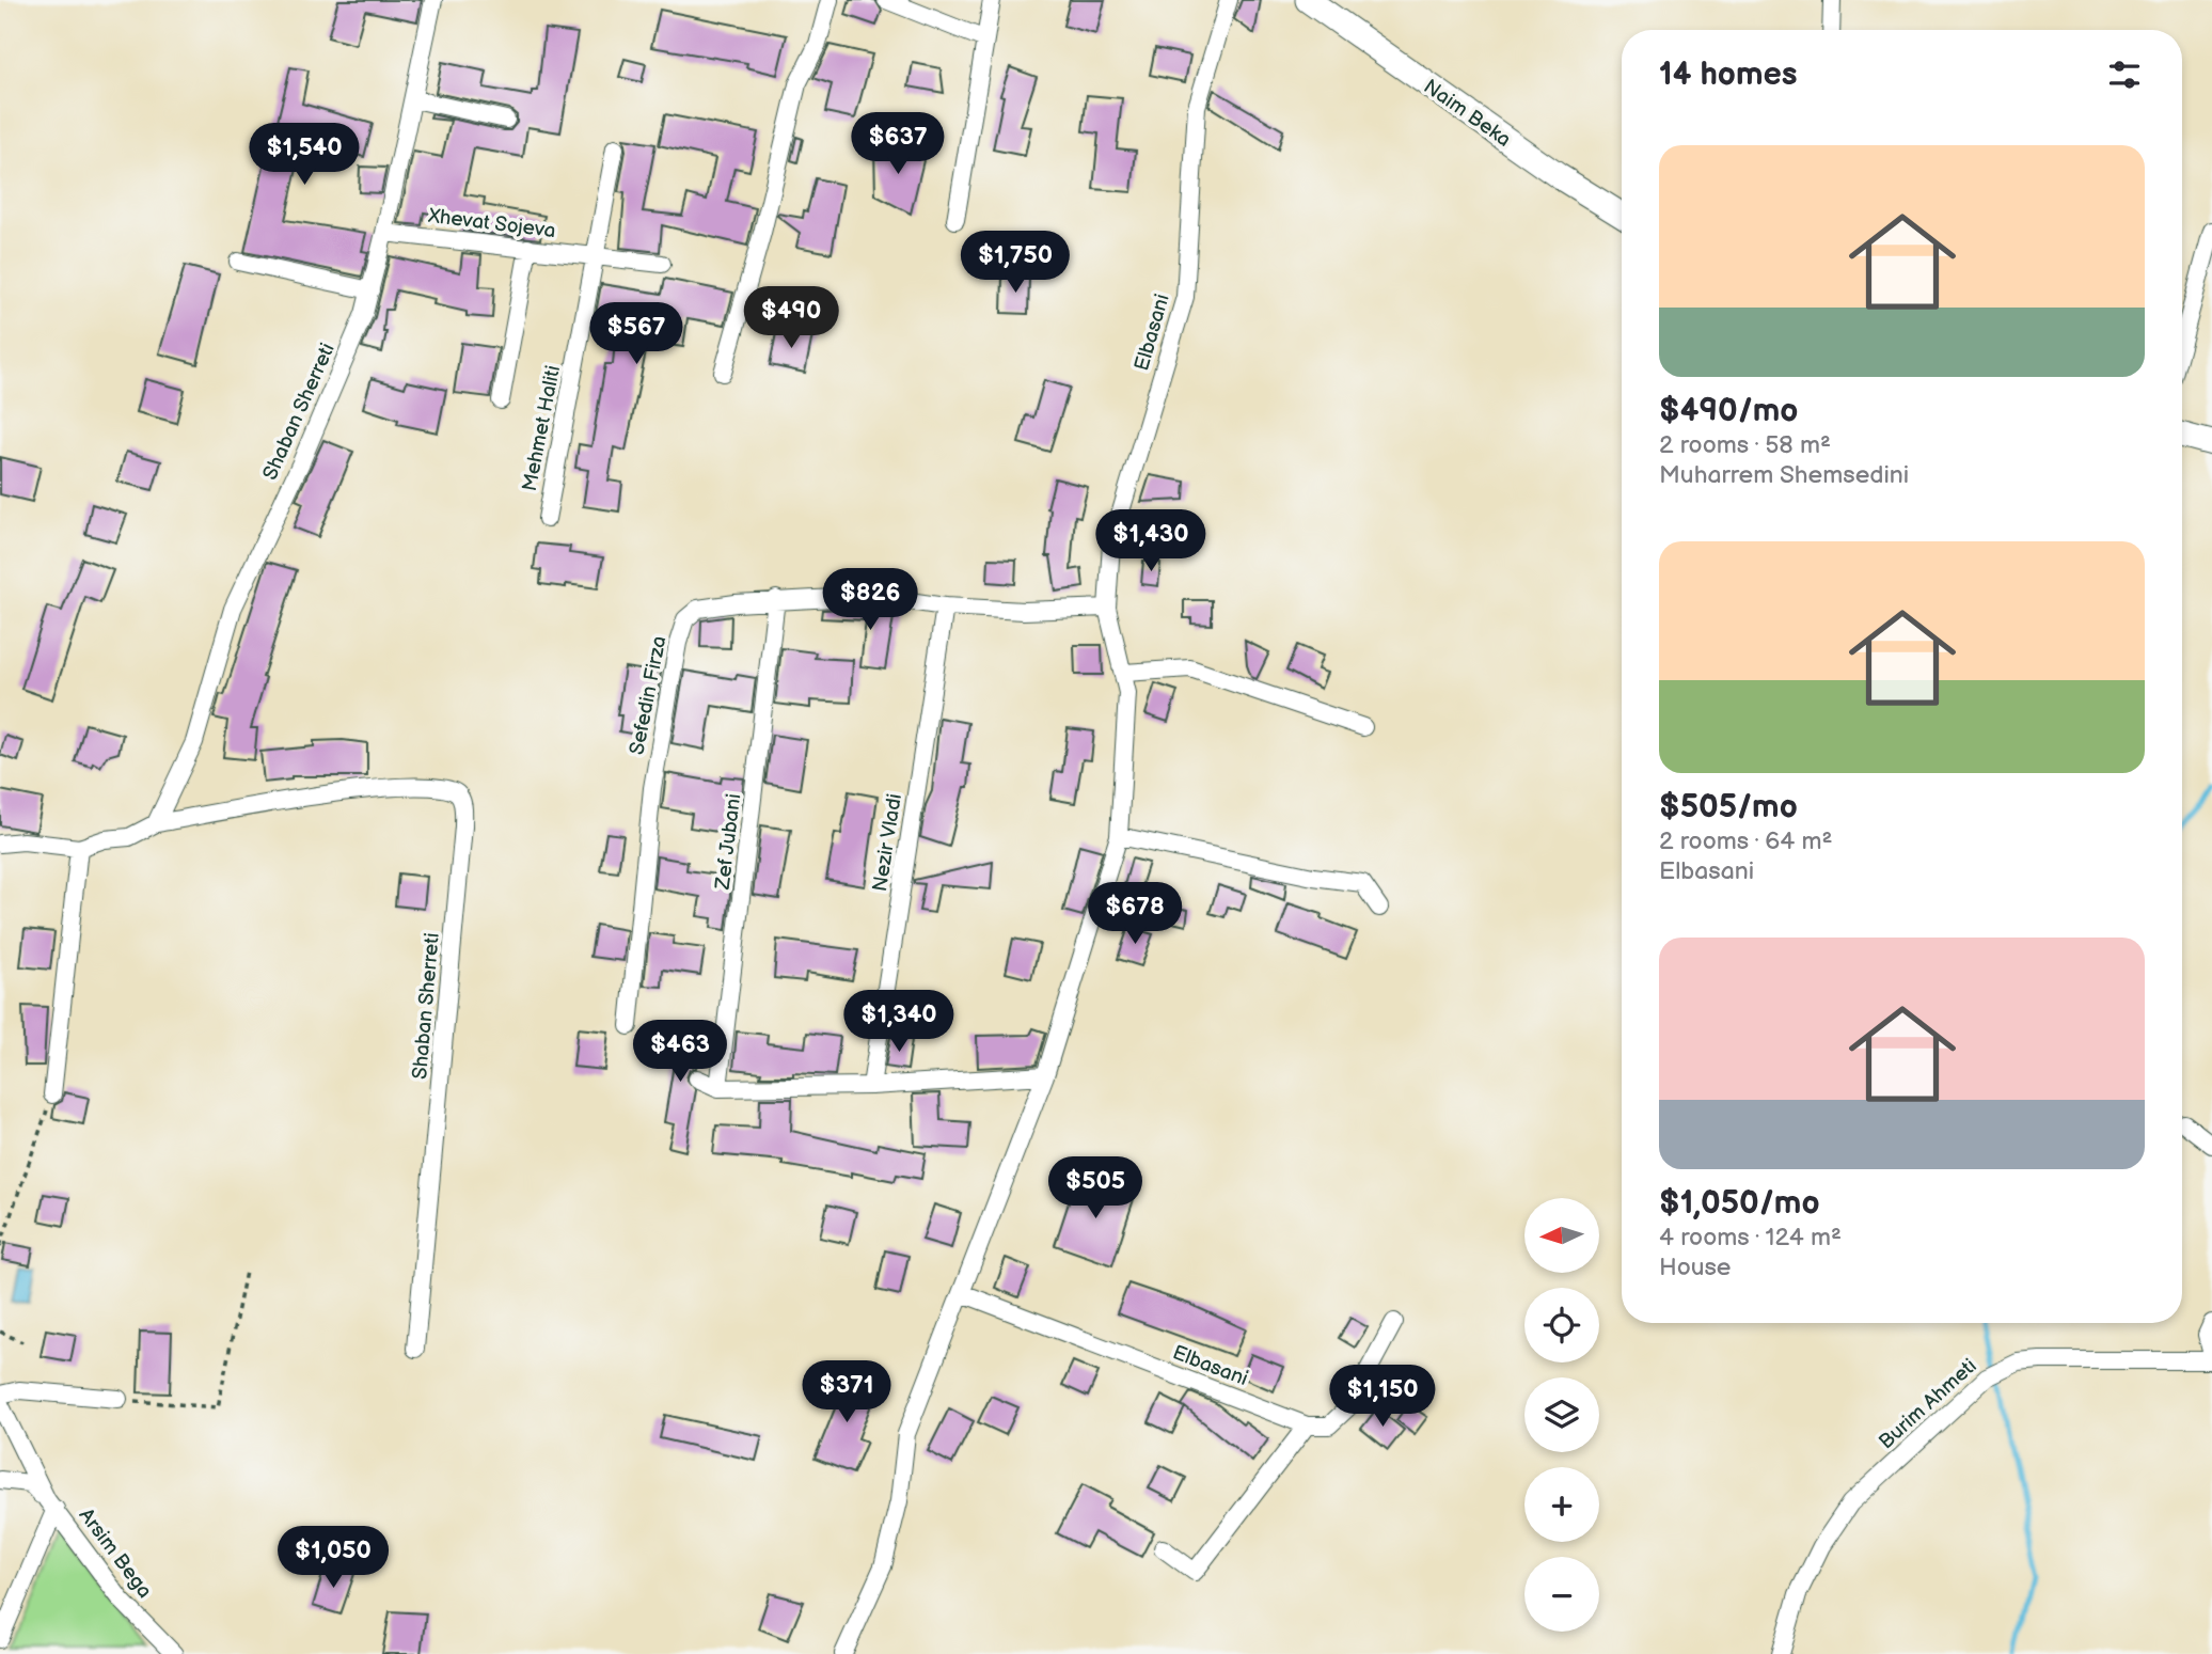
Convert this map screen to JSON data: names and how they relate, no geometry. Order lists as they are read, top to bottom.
{
  "streets": {
    "street": [
      "Naim Beka",
      "Xhevat Sojeva",
      "Elbasani",
      "Shaban Sherreti",
      "Mehmet Haliti",
      "Sefedin Firza",
      "Zef Jubani",
      "Nezir Vladi",
      "Burim Ahmeti",
      "Arsim Bega"
    ]
  },
  "crossings": [
    ["Xhevat Sojeva", "Shaban Sherreti"],
    ["Xhevat Sojeva", "Mehmet Haliti"],
    ["Elbasani", "Sefedin Firza"],
    ["Sefedin Firza", "Zef Jubani"],
    ["Sefedin Firza", "Nezir Vladi"]
  ],
  "north": "left",
  "page": {
    "heading": "14 homes",
    "price": [
      "$637",
      "$1,540",
      "$1,750",
      "$490",
      "$567",
      "$1,430",
      "$826",
      "$678",
      "$1,340",
      "$463",
      "$505",
      "$371",
      "$1,150",
      "$1,050"
    ],
    "list": [
      {
        "name": "$490/mo",
        "note": "2 rooms · 58 m² · Muharrem Shemsedini"
      },
      {
        "name": "$505/mo",
        "note": "2 rooms · 64 m² · Elbasani"
      },
      {
        "name": "$1,050/mo",
        "note": "4 rooms · 124 m² · House"
      }
    ],
    "map_buttons": ["+", "−"]
  }
}
